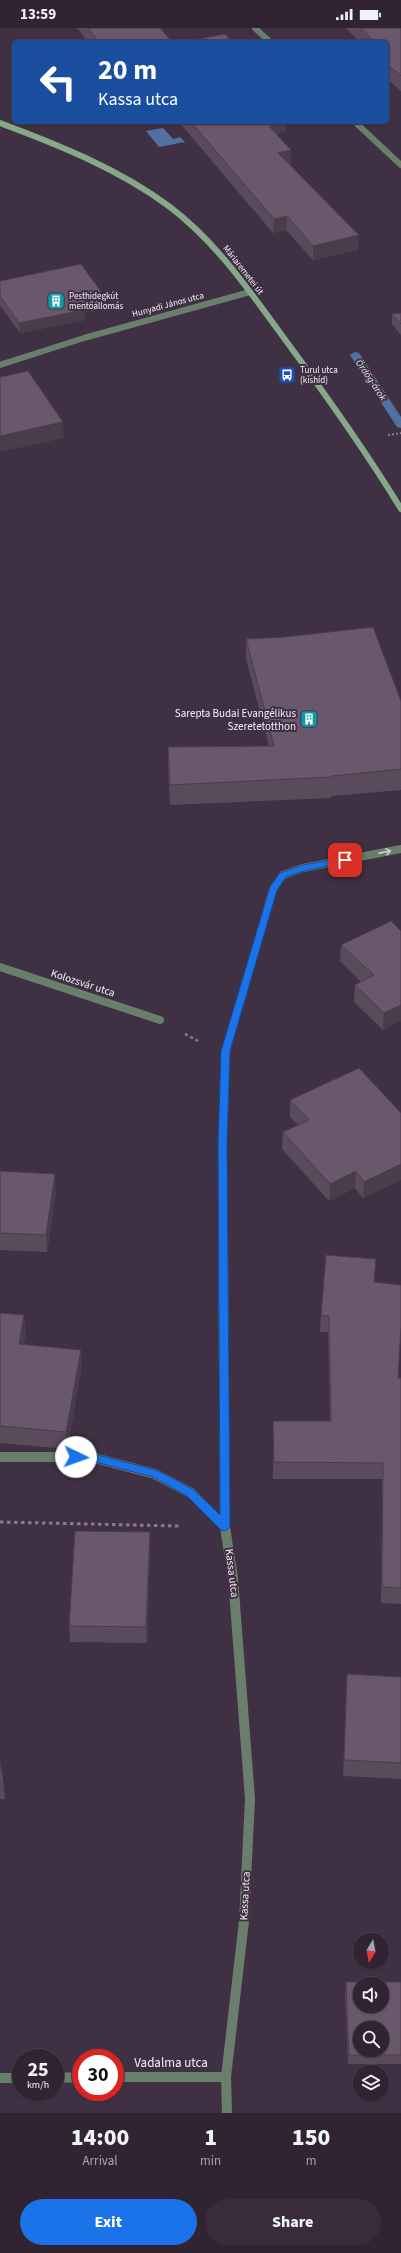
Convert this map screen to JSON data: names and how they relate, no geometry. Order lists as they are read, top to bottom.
{
  "streets": {
    "street": [
      "Máriaremetei út",
      "Hunyadi János utca",
      "Kolozsvár utca",
      "Kassa utca",
      "Vadalma utca"
    ]
  },
  "crossings": [
    ["Máriaremetei út", "Hunyadi János utca"],
    ["Kassa utca", "Vadalma utca"]
  ],
  "water": ["Ördög-árok"],
  "places": {
    "building": ["Pesthidegkút mentőállomás", "Sarepta Budai Evangélikus Szeretetotthon"],
    "bus stop": ["Turul utca (kishíd)"]
  },
  "north": "bottom",
  "page": {
    "status": "13:59",
    "turn": ["20 m", "Kassa utca"],
    "speed": "25 km/h",
    "limit": "30",
    "eta": [
      "14:00",
      "Arrival",
      "1",
      "min",
      "150",
      "m"
    ],
    "buttons": ["Exit", "Share"]
  }
}
